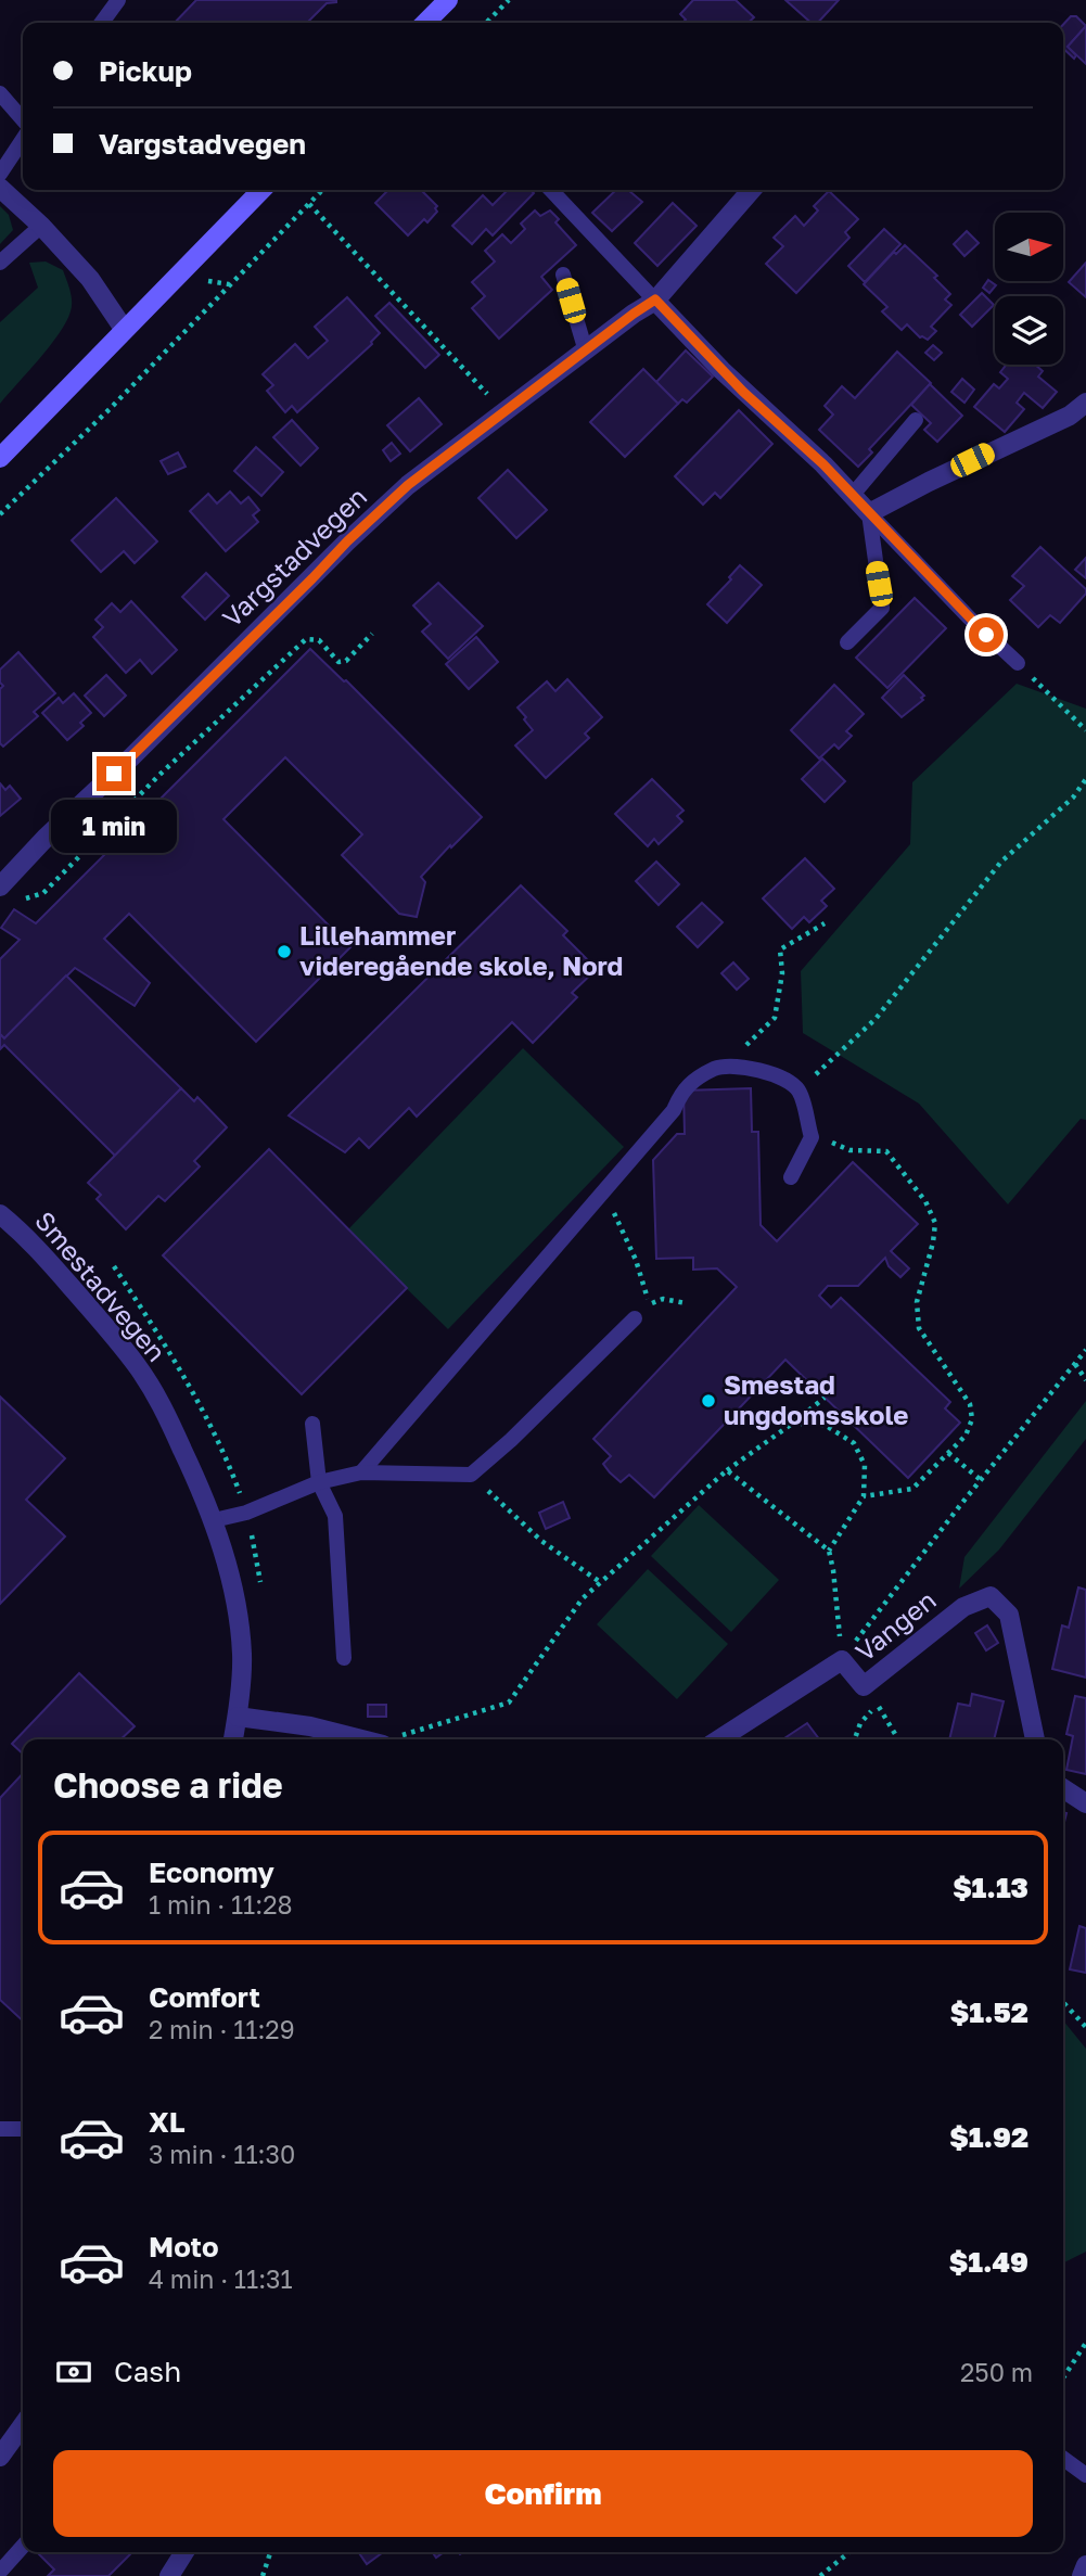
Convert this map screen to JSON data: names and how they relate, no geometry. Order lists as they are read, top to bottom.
{
  "streets": {
    "street": ["Vargstadvegen", "Smestadvegen", "Vangen"]
  },
  "places": ["Lillehammer videregående skole, Nord", "Smestad ungdomsskole"],
  "north": "right",
  "page": {
    "banner": ["Pickup", "Vargstadvegen"],
    "bubble": "1 min",
    "heading": "Choose a ride",
    "list": [
      {
        "name": "Economy",
        "note": "1 min · 11:28",
        "value": "$1.13"
      },
      {
        "name": "Comfort",
        "note": "2 min · 11:29",
        "value": "$1.52"
      },
      {
        "name": "XL",
        "note": "3 min · 11:30",
        "value": "$1.92"
      },
      {
        "name": "Moto",
        "note": "4 min · 11:31",
        "value": "$1.49"
      }
    ],
    "pay": ["Cash", "250 m"],
    "buttons": "Confirm"
  }
}
